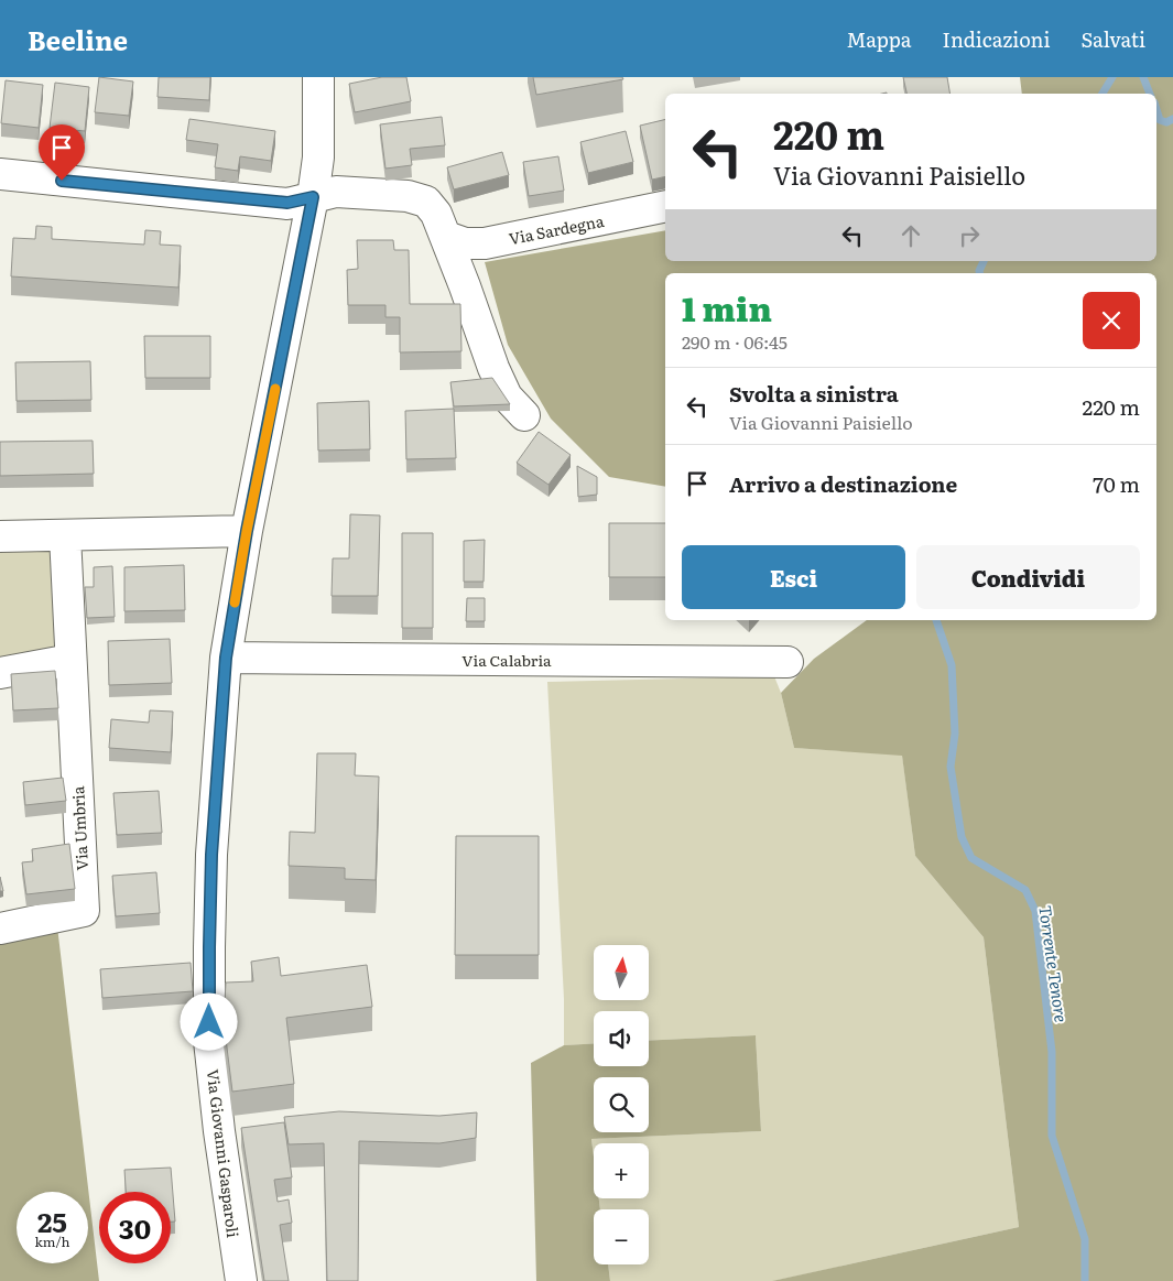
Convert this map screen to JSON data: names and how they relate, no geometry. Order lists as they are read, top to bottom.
{
  "streets": {
    "street": [
      "Via Sardegna",
      "Via Calabria",
      "Via Umbria",
      "Via Giovanni Gasparoli"
    ]
  },
  "crossings": [
    ["Via Calabria", "Via Giovanni Gasparoli"]
  ],
  "water": ["Torrente Tenore"],
  "north": "top",
  "page": {
    "header": "Beeline",
    "nav": ["Mappa", "Indicazioni", "Salvati"],
    "turn": ["220 m", "Via Giovanni Paisiello"],
    "heading": ["1 min", "290 m · 06:45"],
    "list": [
      {
        "name": "Svolta a sinistra",
        "note": "Via Giovanni Paisiello",
        "value": "220 m"
      },
      {
        "name": "Arrivo a destinazione",
        "value": "70 m"
      }
    ],
    "buttons": ["Esci", "Condividi"],
    "map_buttons": ["+", "−"],
    "speed": "25 km/h",
    "limit": "30"
  }
}
